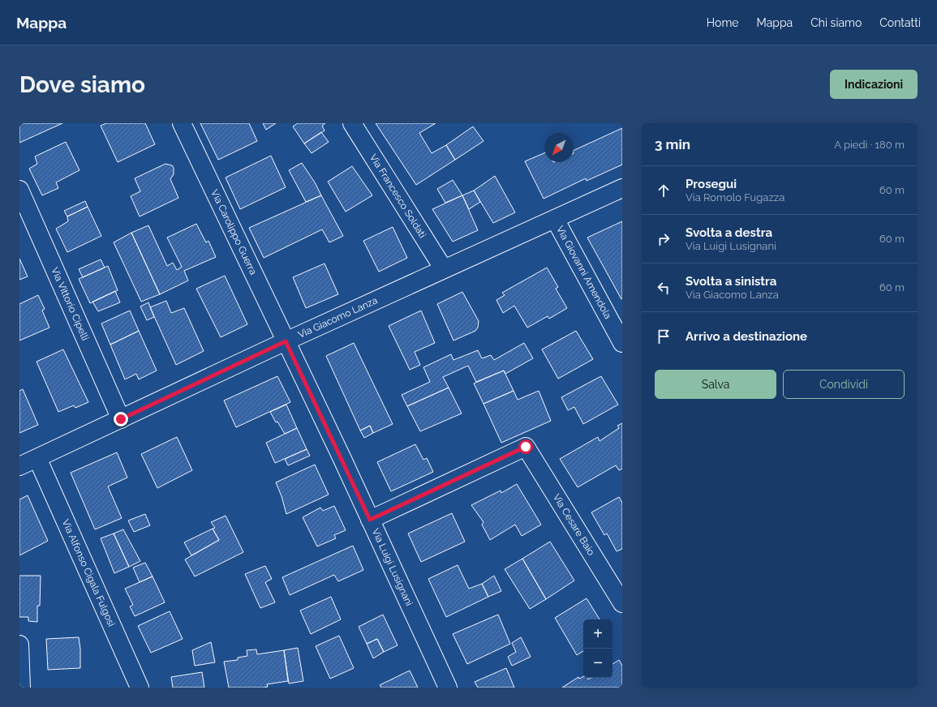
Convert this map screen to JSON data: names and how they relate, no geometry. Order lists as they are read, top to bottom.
{
  "streets": {
    "street": [
      "Via Francesco Soldati",
      "Via Carolippo Guerra",
      "Via Giovanni Amendola",
      "Via Vittorio Cipelli",
      "Via Giacomo Lanza",
      "Via Cesare Baio",
      "Via Luigi Lusignani",
      "Via Alfonso Cigala Fulgosi"
    ]
  },
  "crossings": [
    ["Via Francesco Soldati", "Via Giacomo Lanza"],
    ["Via Carolippo Guerra", "Via Giacomo Lanza"],
    ["Via Carolippo Guerra", "Via Luigi Lusignani"],
    ["Via Giovanni Amendola", "Via Giacomo Lanza"],
    ["Via Vittorio Cipelli", "Via Giacomo Lanza"],
    ["Via Giacomo Lanza", "Via Luigi Lusignani"],
    ["Via Giacomo Lanza", "Via Alfonso Cigala Fulgosi"],
    ["Via Cesare Baio", "Via Luigi Lusignani"]
  ],
  "north": "bottom left",
  "page": {
    "header": "Mappa",
    "nav": [
      "Home",
      "Mappa",
      "Chi siamo",
      "Contatti"
    ],
    "buttons": [
      "Indicazioni",
      ["Salva", "Condividi"]
    ],
    "title": "Dove siamo",
    "heading": ["3 min", "A piedi · 180 m"],
    "list": [
      ["Prosegui", "Via Romolo Fugazza", "60 m"],
      ["Svolta a destra", "Via Luigi Lusignani", "60 m"],
      ["Svolta a sinistra", "Via Giacomo Lanza", "60 m"],
      "Arrivo a destinazione"
    ],
    "map_buttons": ["+", "−"]
  }
}
